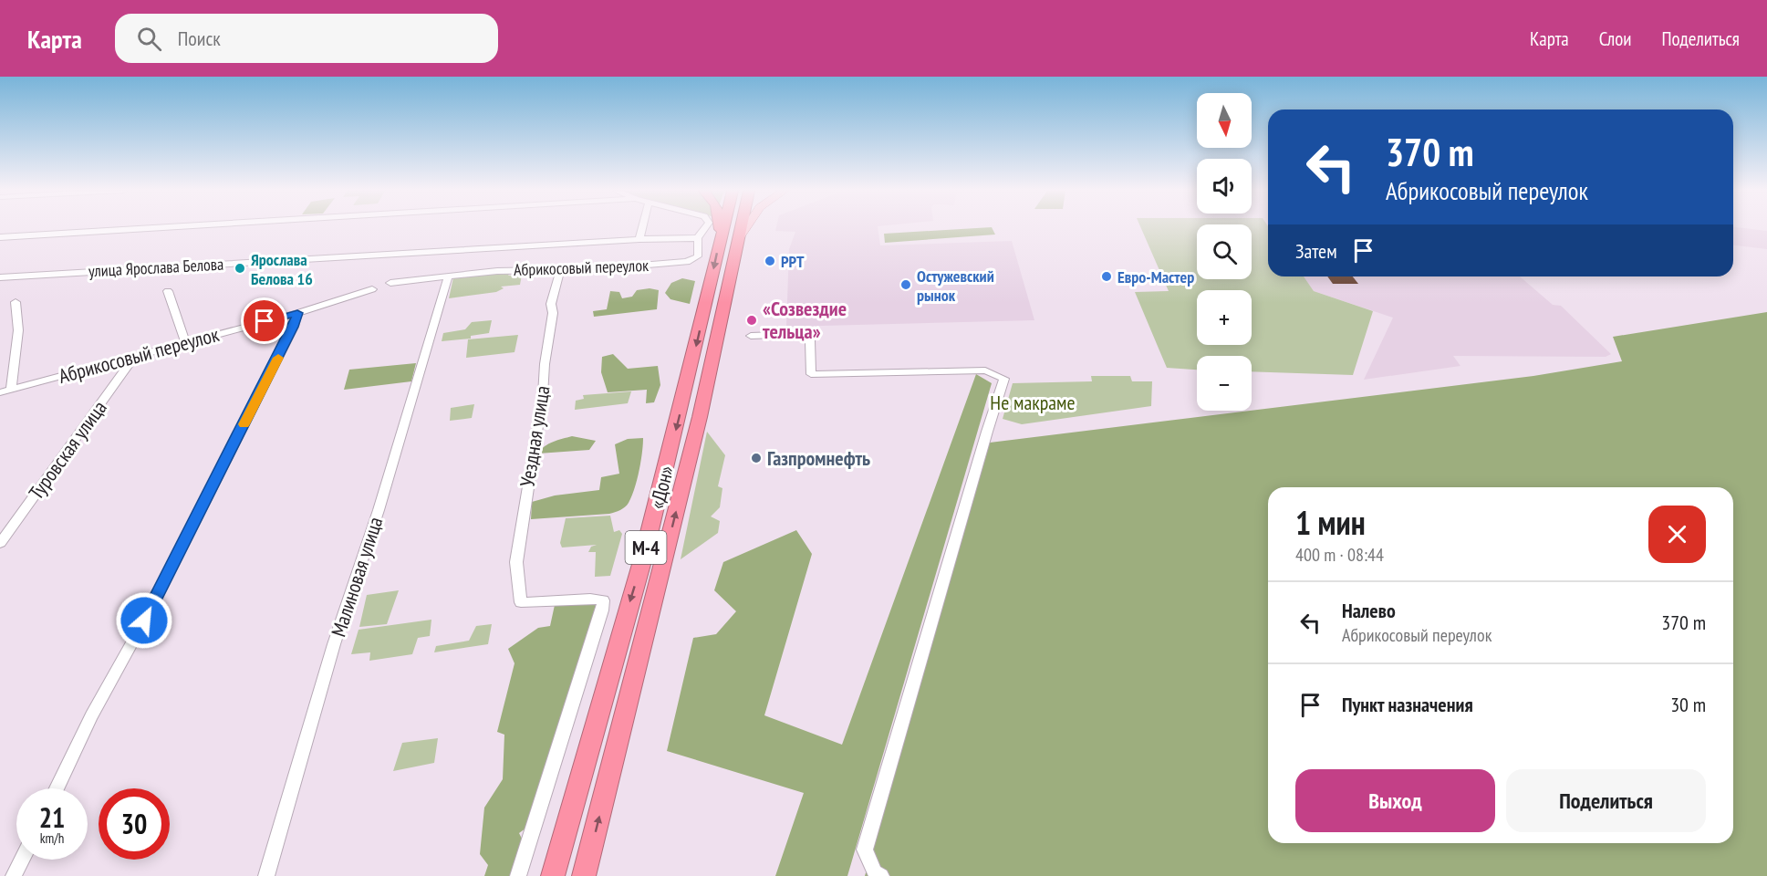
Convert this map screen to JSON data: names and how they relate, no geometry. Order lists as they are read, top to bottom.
{
  "streets": {
    "highway": ["«Дон»", "М-4"],
    "street": [
      "улица Ярослава Белова",
      "Абрикосовый переулок",
      "Уездная улица",
      "Туровская улица",
      "Малиновая улица"
    ]
  },
  "crossings": [
    ["улица Ярослава Белова", "Абрикосовый переулок"],
    ["Абрикосовый переулок", "Уездная улица"],
    ["Абрикосовый переулок", "Туровская улица"],
    ["Абрикосовый переулок", "Малиновая улица"]
  ],
  "parks": ["Не макраме"],
  "places": [
    "РРТ",
    "Ярослава Белова 16",
    "Евро-Мастер",
    "Остужевский рынок",
    "«Созвездие тельца»",
    "Газпромнефть"
  ],
  "north": "bottom",
  "page": {
    "header": "Карта",
    "search": "Поиск",
    "nav": ["Карта", "Слои", "Поделиться"],
    "map_buttons": ["+", "−"],
    "turn": ["370 m", "Абрикосовый переулок"],
    "then": "Затем",
    "heading": ["1 мин", "400 m · 08:44"],
    "list": [
      {
        "name": "Налево",
        "note": "Абрикосовый переулок",
        "value": "370 m"
      },
      {
        "name": "Пункт назначения",
        "value": "30 m"
      }
    ],
    "buttons": ["Выход", "Поделиться"],
    "speed": "21 km/h",
    "limit": "30"
  }
}
